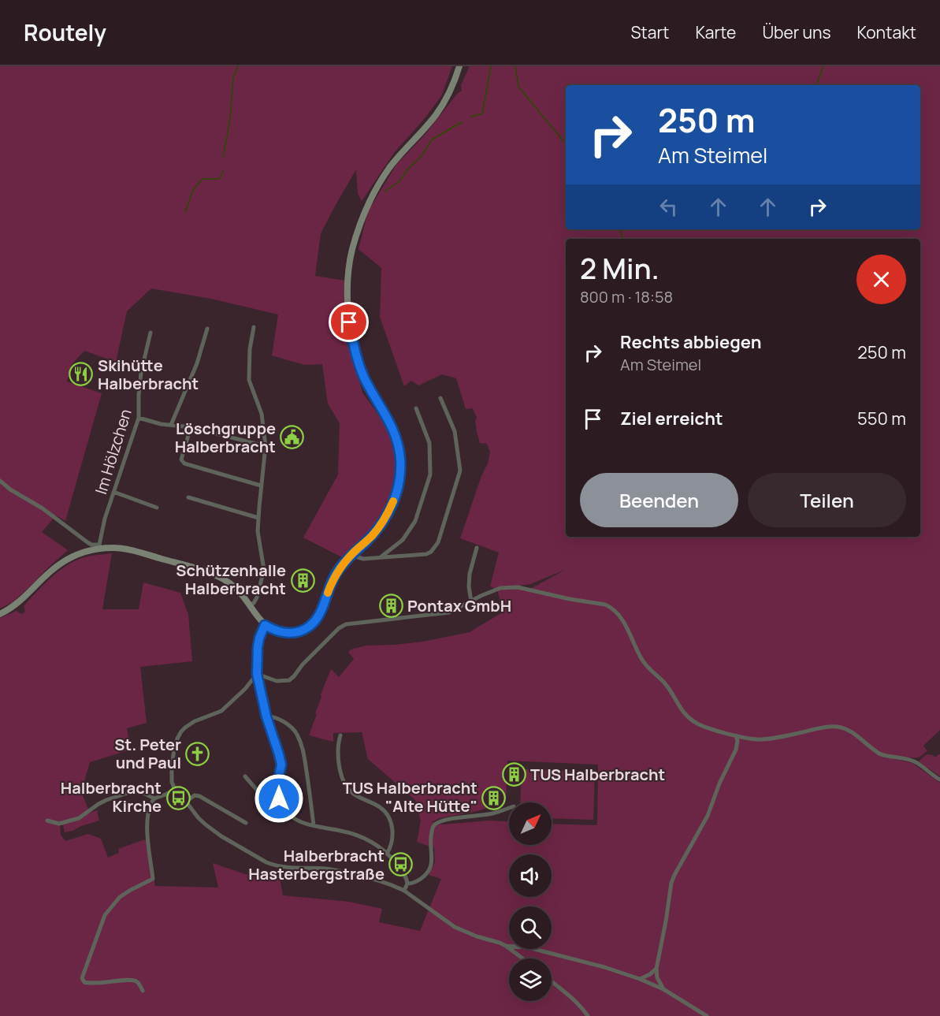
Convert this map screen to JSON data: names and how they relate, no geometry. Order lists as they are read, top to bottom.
{
  "streets": {
    "street": ["Im Hölzchen"]
  },
  "places": {
    "restaurant": ["Skihütte Halberbracht"],
    "public building": ["Löschgruppe Halberbracht"],
    "building": [
      "Schützenhalle Halberbracht",
      "Pontax GmbH",
      "TUS Halberbracht",
      "TUS Halberbracht \"Alte Hütte\""
    ],
    "church": ["St. Peter und Paul"],
    "bus stop": ["Halberbracht Kirche", "Halberbracht Hasterbergstraße"]
  },
  "north": "top right",
  "page": {
    "header": "Routely",
    "nav": [
      "Start",
      "Karte",
      "Über uns",
      "Kontakt"
    ],
    "turn": ["250 m", "Am Steimel"],
    "heading": ["2 Min.", "800 m · 18:58"],
    "list": [
      {
        "name": "Rechts abbiegen",
        "note": "Am Steimel",
        "value": "250 m"
      },
      {
        "name": "Ziel erreicht",
        "value": "550 m"
      }
    ],
    "buttons": ["Beenden", "Teilen"]
  }
}
